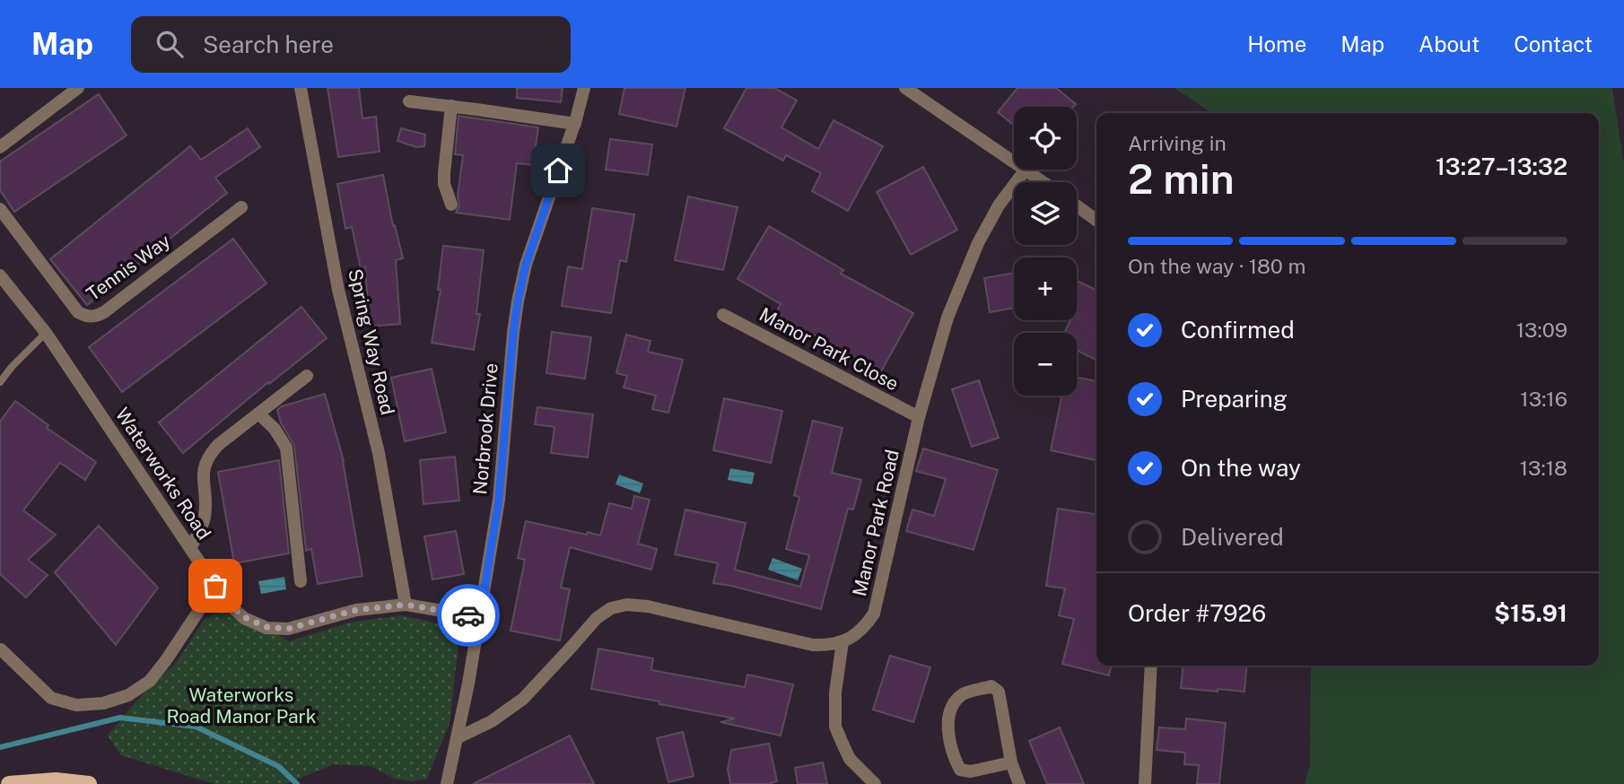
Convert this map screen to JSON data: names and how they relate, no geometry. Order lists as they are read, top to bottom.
{
  "streets": {
    "street": [
      "Tennis Way",
      "Spring Way Road",
      "Manor Park Close",
      "Norbrook Drive",
      "Waterworks Road",
      "Manor Park Road"
    ]
  },
  "crossings": [
    ["Spring Way Road", "Waterworks Road"],
    ["Manor Park Close", "Manor Park Road"],
    ["Norbrook Drive", "Waterworks Road"],
    ["Norbrook Drive", "Manor Park Road"]
  ],
  "parks": ["Waterworks Road Manor Park"],
  "page": {
    "header": "Map",
    "search": "Search here",
    "nav": [
      "Home",
      "Map",
      "About",
      "Contact"
    ],
    "map_buttons": ["+", "−"],
    "heading": ["2 min", "Arriving in", "13:27–13:32"],
    "panel": ["Order #7926", "$15.91"],
    "bar": "On the way · 180 m",
    "list": [
      ["Confirmed", "13:09"],
      ["Preparing", "13:16"],
      ["On the way", "13:18"],
      "Delivered"
    ]
  }
}
